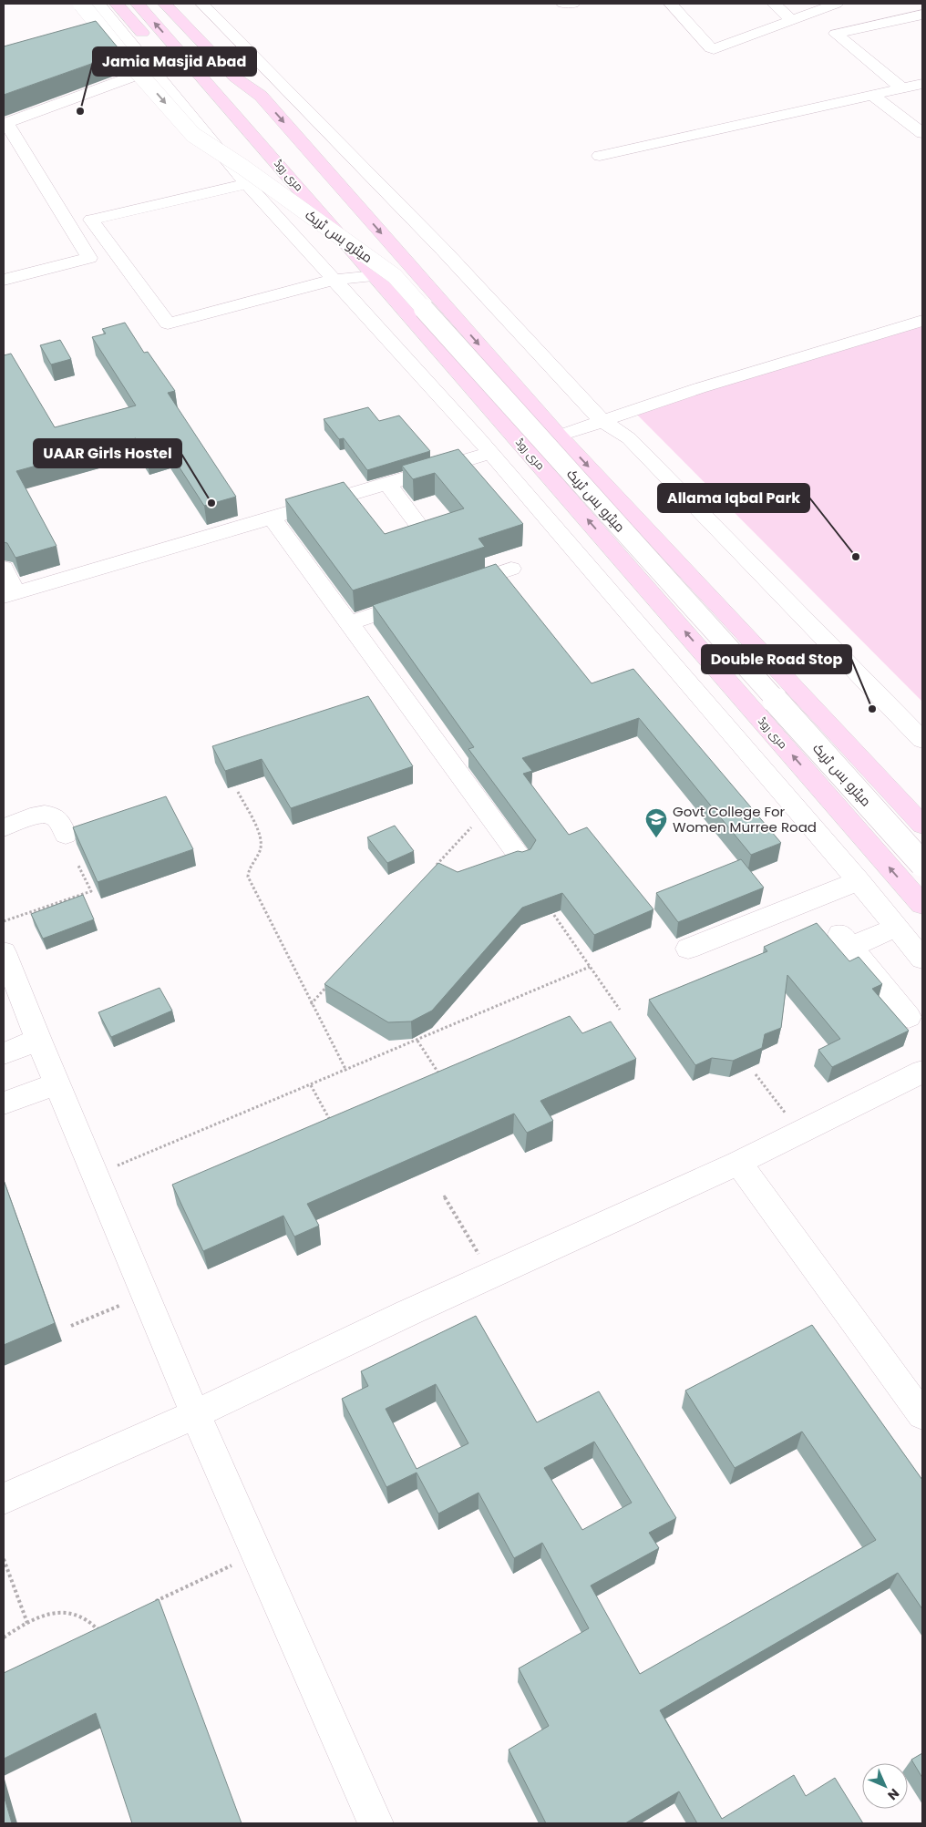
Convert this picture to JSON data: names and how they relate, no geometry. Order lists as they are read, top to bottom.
{
  "streets": {
    "main road": ["مری روڈ"],
    "street": ["میٹرو بس ٹریک"]
  },
  "places": {
    "other": [
      "Jamia Masjid Abad",
      "UAAR Girls Hostel",
      "Allama Iqbal Park",
      "Double Road Stop"
    ],
    "school or university": ["Govt College For Women Murree Road"]
  },
  "north": "bottom right"
}
